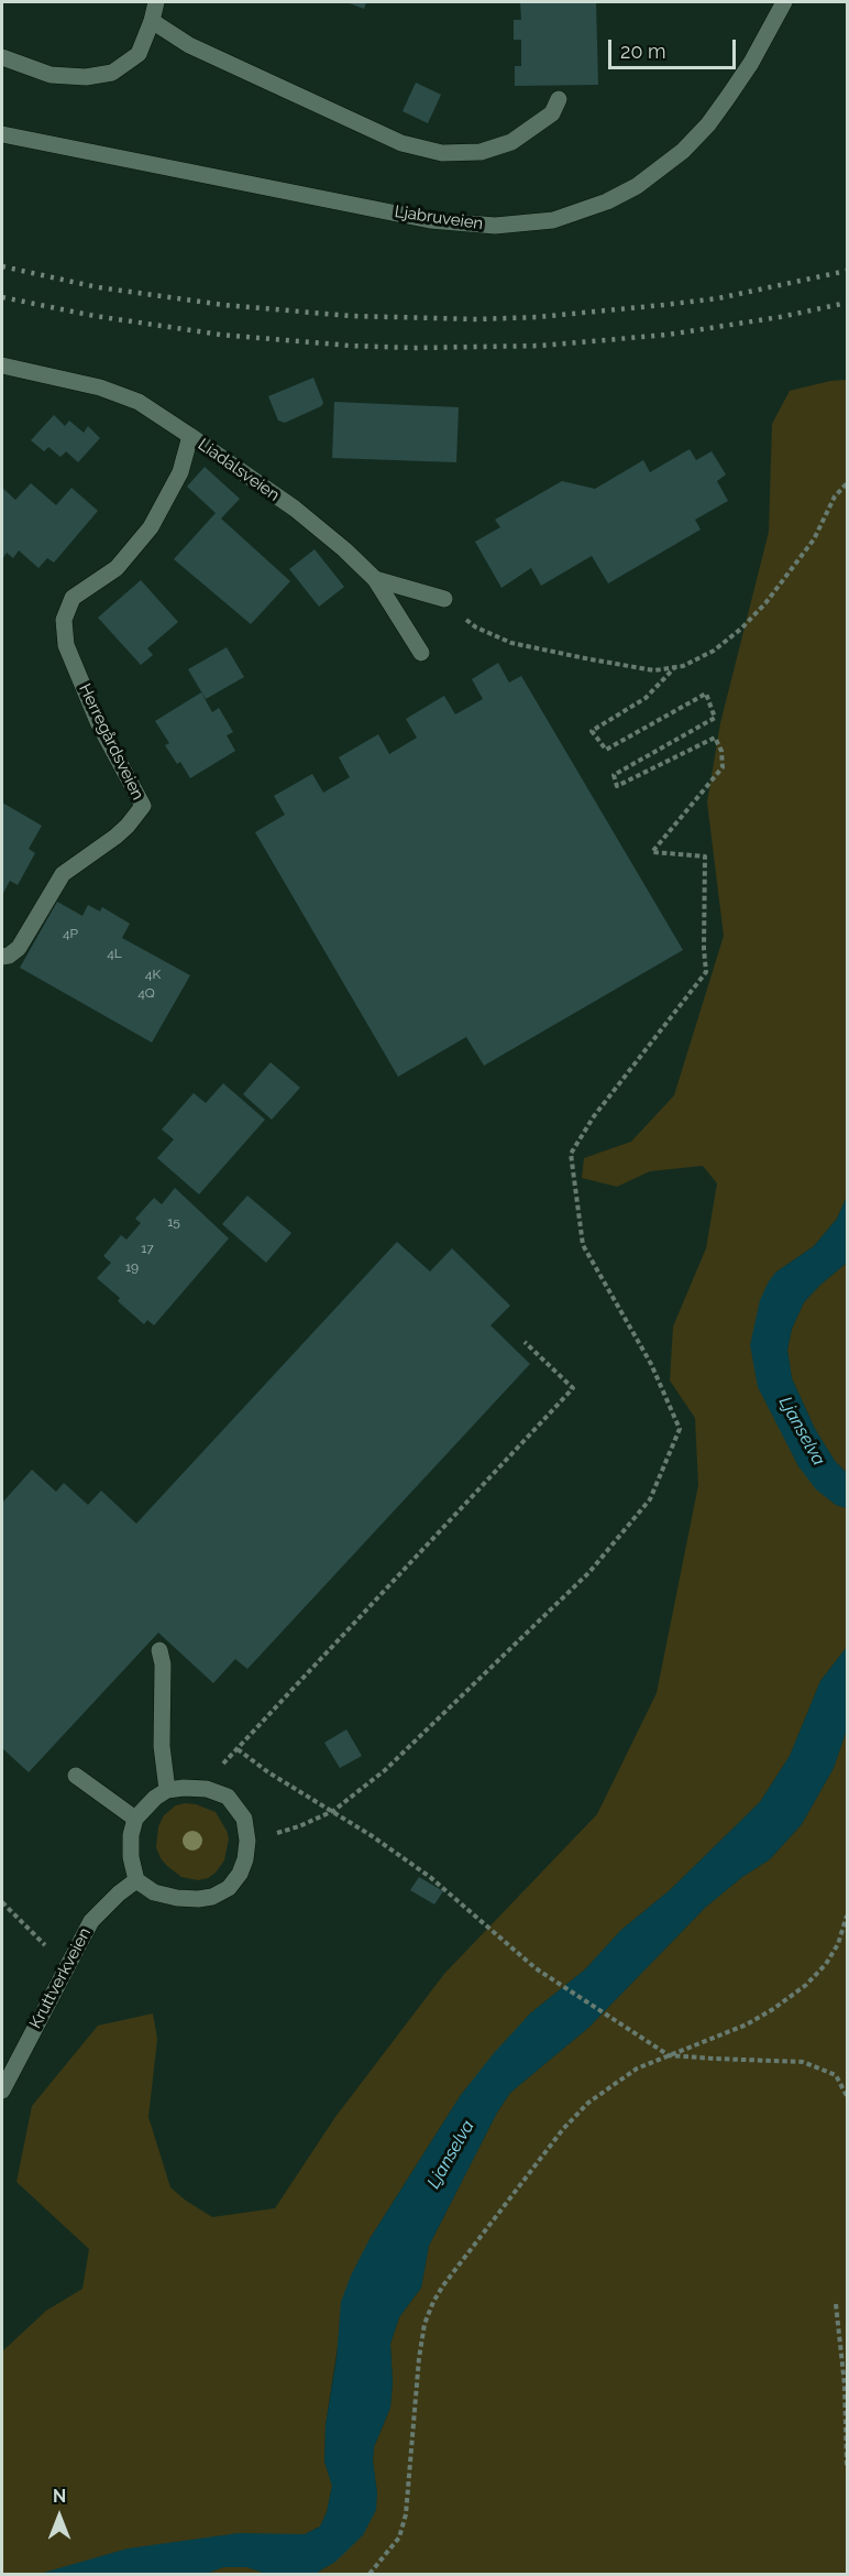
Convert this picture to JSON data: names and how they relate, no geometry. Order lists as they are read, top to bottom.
{
  "streets": {
    "street": [
      "Ljabruveien",
      "Liadalsveien",
      "Herregårdsveien",
      "Kruttverkveien"
    ]
  },
  "crossings": [
    ["Liadalsveien", "Herregårdsveien"]
  ],
  "water": ["Ljanselva"],
  "house_numbers": [
    "4P",
    "4L",
    "4K",
    "4Q",
    "15",
    "17",
    "19"
  ],
  "scale_bar": "20 m",
  "north": "top"
}
